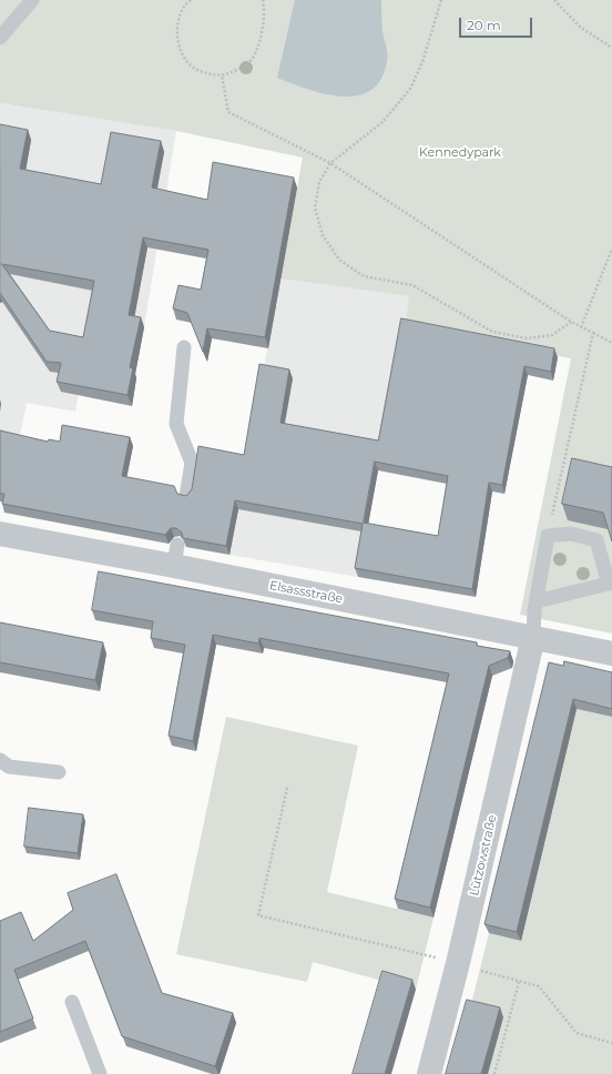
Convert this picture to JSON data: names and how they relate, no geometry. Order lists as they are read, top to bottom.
{
  "streets": {
    "street": ["Elsassstraße", "Lützowstraße"]
  },
  "crossings": [
    ["Elsassstraße", "Lützowstraße"]
  ],
  "parks": ["Kennedypark"],
  "scale_bar": "20 m"
}
